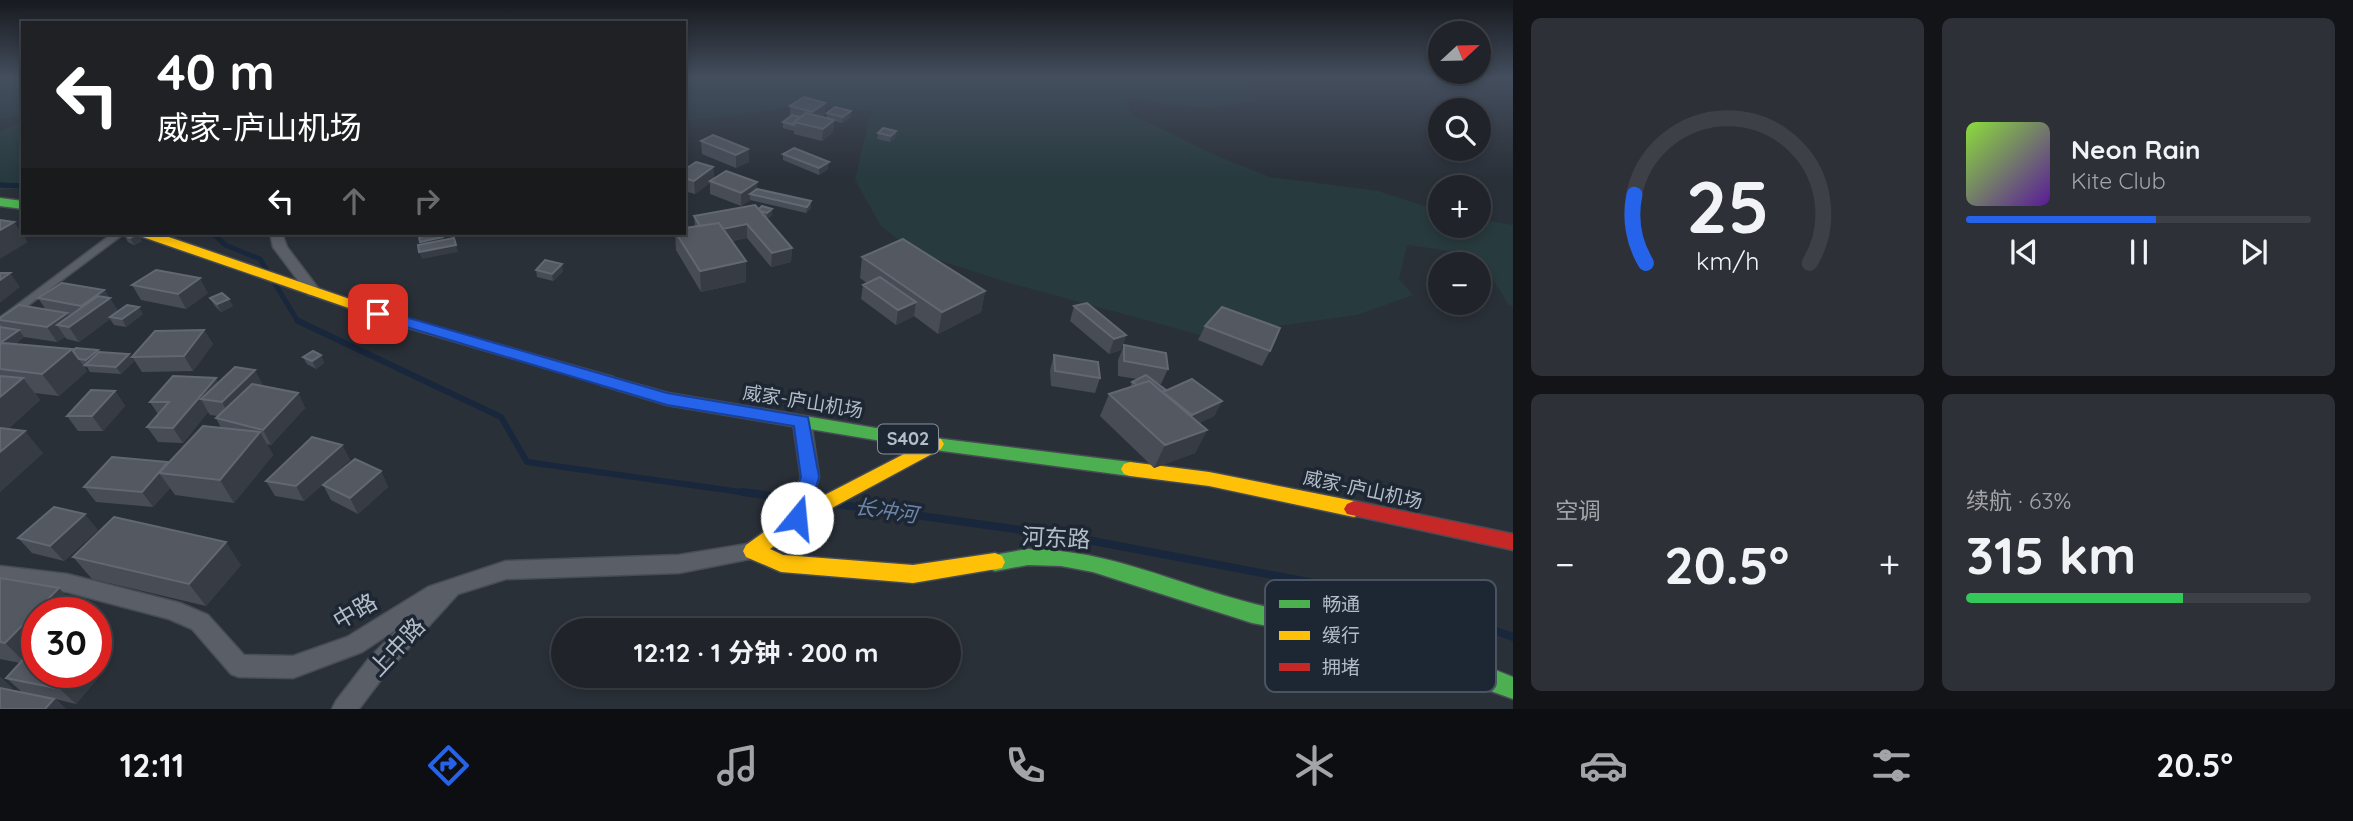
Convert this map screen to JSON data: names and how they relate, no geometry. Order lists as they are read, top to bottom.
{
  "streets": {
    "main road": ["威家-庐山机场", "S402", "河东路"],
    "street": ["中路", "上中路"]
  },
  "crossings": [
    ["河东路", "中路"],
    ["中路", "上中路"]
  ],
  "water": ["长冲河"],
  "legend": ["畅通", "缓行", "拥堵"],
  "north": "right",
  "page": {
    "map_buttons": ["+", "−"],
    "turn": ["40 m", "威家-庐山机场"],
    "song": ["Neon Rain", "Kite Club"],
    "tile": [
      "空调",
      ["续航 · 63%", "315 km"]
    ],
    "heat": ["−", "20.5°", "+"],
    "limit": "30",
    "trip": "12:12 · 1 分钟 · 200 m",
    "tabs": ["12:11", "20.5°"],
    "gauge": ["25", "km/h"]
  }
}
